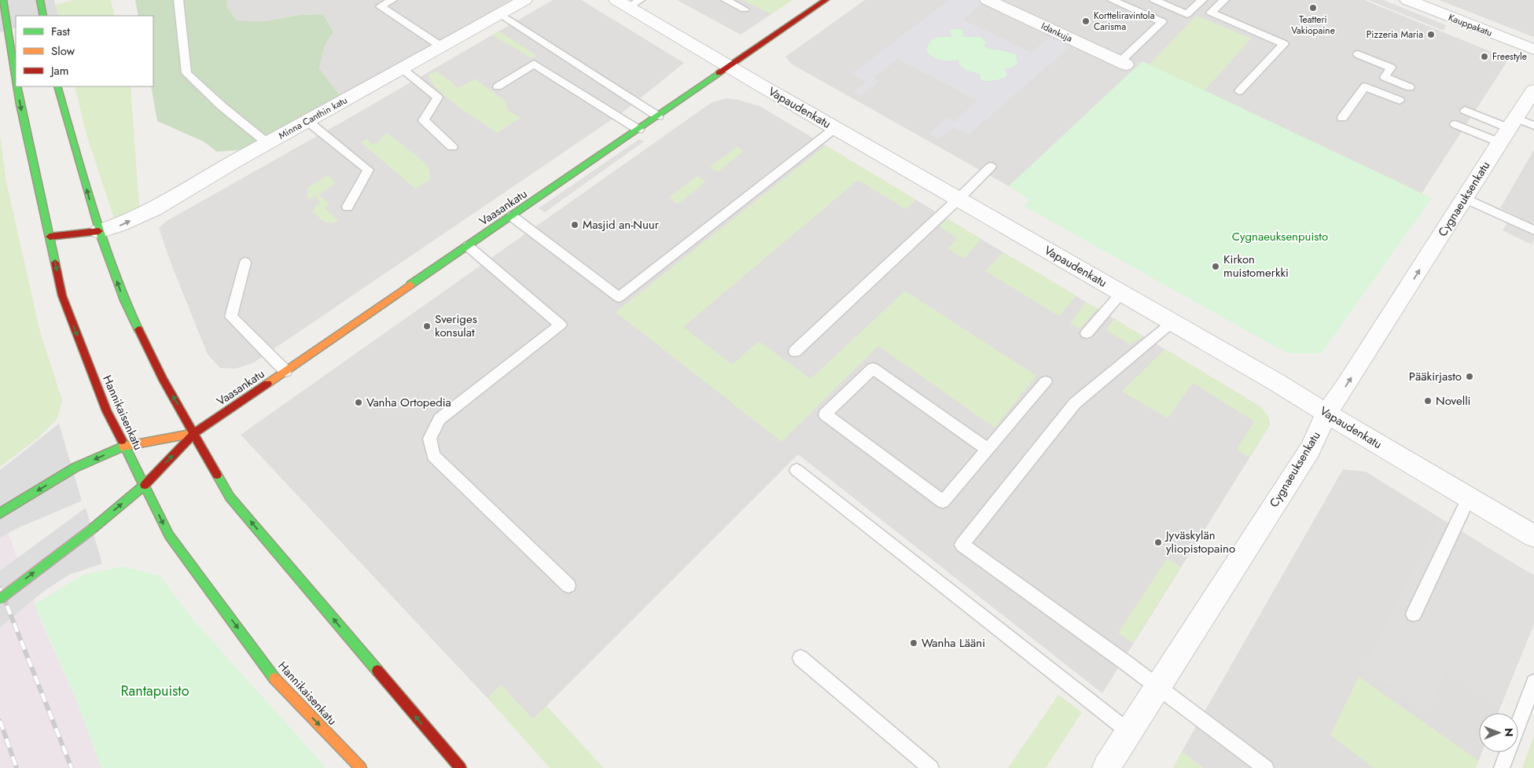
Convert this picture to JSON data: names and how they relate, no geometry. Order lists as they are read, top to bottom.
{
  "streets": {
    "main road": ["Vaasankatu", "Hannikaisenkatu"],
    "street": [
      "Kauppakatu",
      "Idankuja",
      "Vapaudenkatu",
      "Minna Canthin katu",
      "Cygnaeuksenkatu"
    ]
  },
  "crossings": [
    ["Vapaudenkatu", "Cygnaeuksenkatu"],
    ["Vapaudenkatu", "Vaasankatu"],
    ["Vaasankatu", "Hannikaisenkatu"]
  ],
  "one_way": ["Minna Canthin katu"],
  "parks": ["Cygnaeuksenpuisto", "Rantapuisto"],
  "places": [
    "Teatteri Vakiopaine",
    "Kortteliravintola Carisma",
    "Pizzeria Maria",
    "Freestyle",
    "Masjid an-Nuur",
    "Kirkon muistomerkki",
    "Sveriges konsulat",
    "Pääkirjasto",
    "Novelli",
    "Vanha Ortopedia",
    "Jyväskylän yliopistopaino",
    "Wanha Lääni"
  ],
  "legend": ["Fast", "Slow", "Jam"],
  "north": "right"
}
